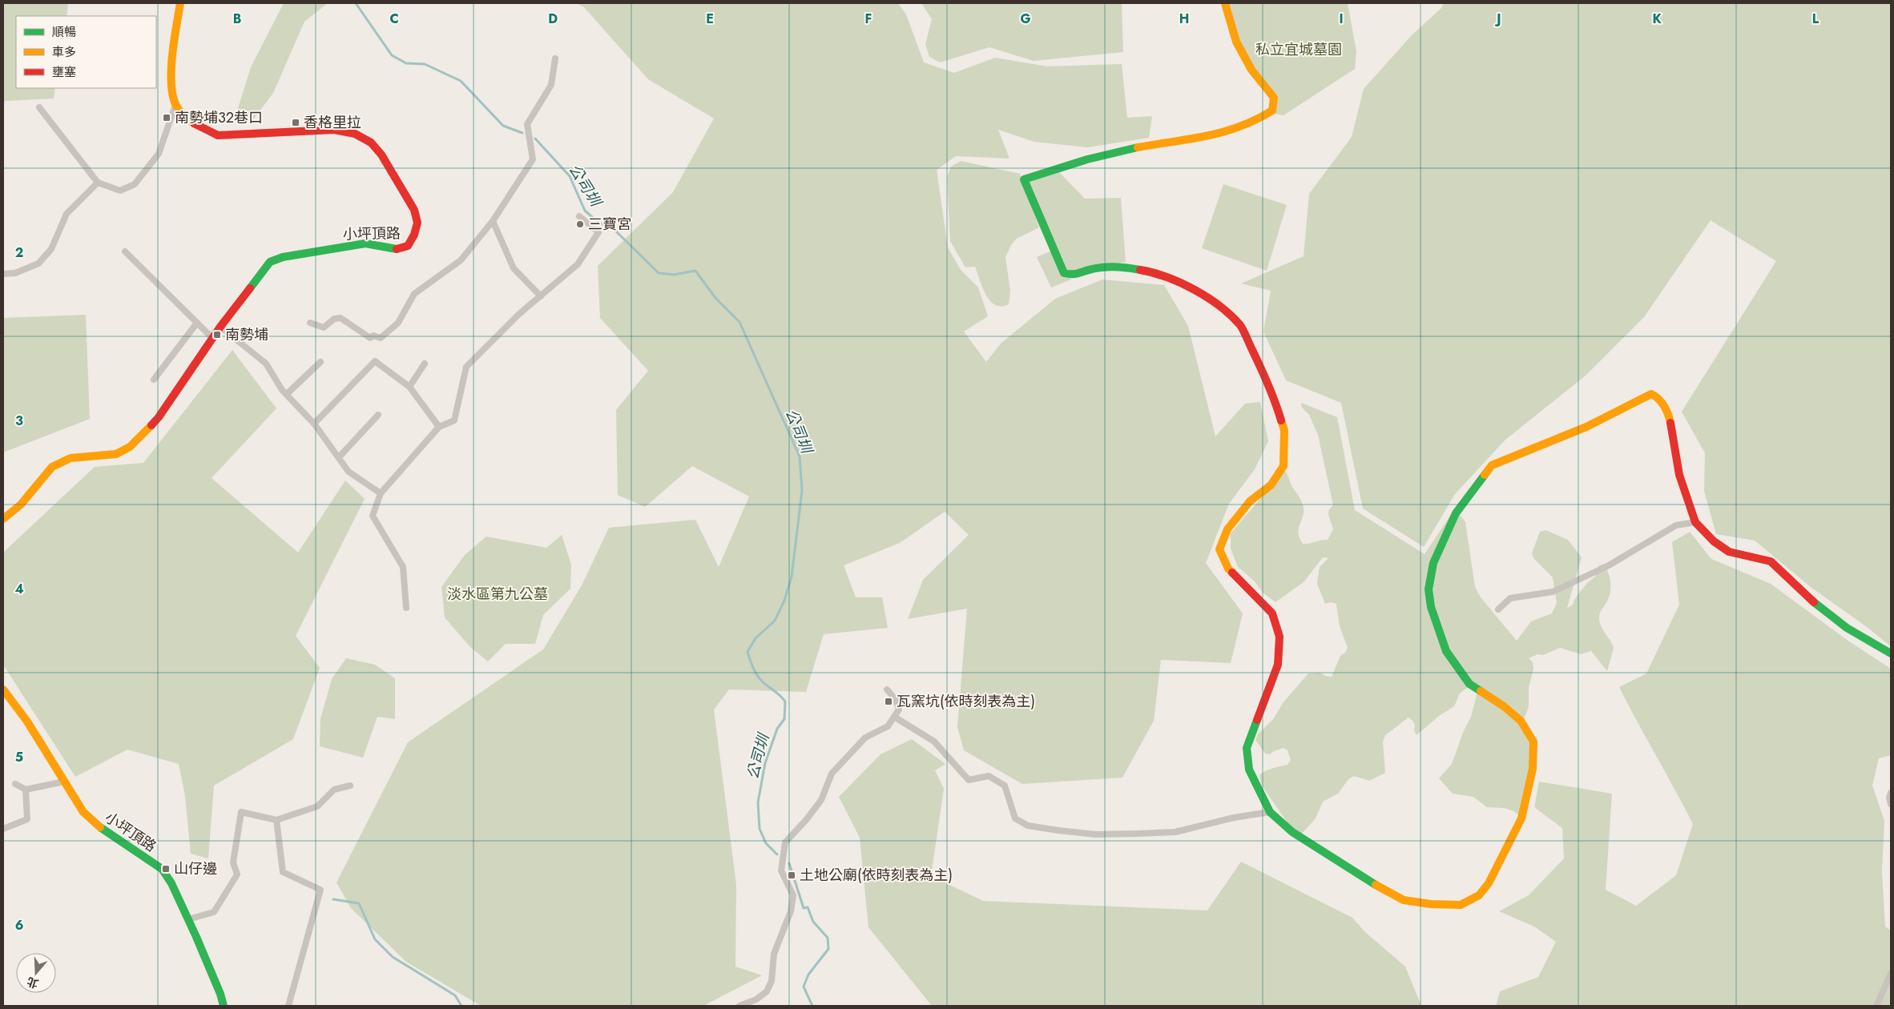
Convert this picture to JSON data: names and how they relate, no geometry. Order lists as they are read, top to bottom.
{
  "streets": {
    "street": ["小坪頂路"]
  },
  "water": ["公司圳"],
  "parks": ["私立宜城墓園", "淡水區第九公墓"],
  "places": {
    "transit": [
      "南勢埔32巷口",
      "香格里拉",
      "南勢埔",
      "瓦窯坑(依時刻表為主)",
      "山仔邊",
      "土地公廟(依時刻表為主)"
    ],
    "other": ["三寶宮"]
  },
  "legend": ["順暢", "車多", "壅塞"],
  "north": "bottom",
  "grid": {
    "columns": [
      "B",
      "C",
      "D",
      "E",
      "F",
      "G",
      "H",
      "I",
      "J",
      "K",
      "L"
    ],
    "rows": [
      "2",
      "3",
      "4",
      "5",
      "6"
    ]
  }
}
